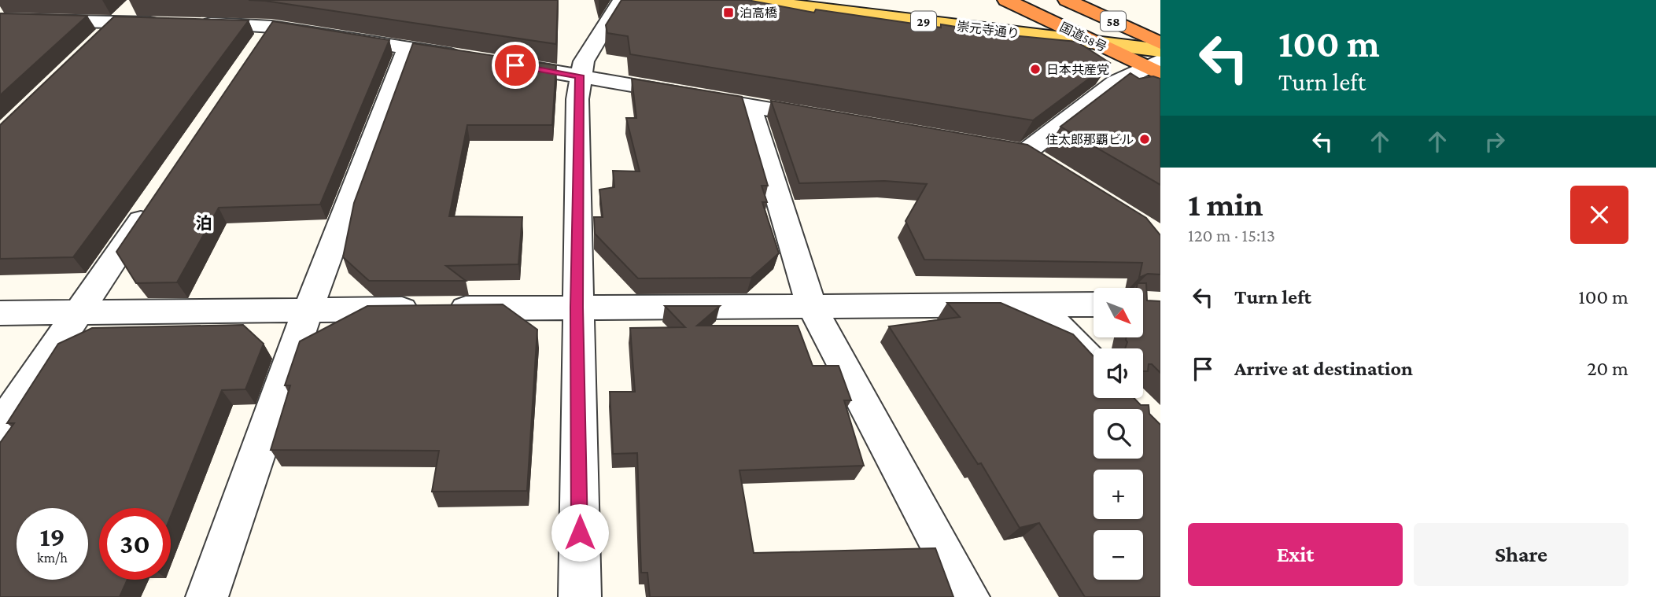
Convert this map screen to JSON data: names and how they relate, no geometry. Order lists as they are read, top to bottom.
{
  "streets": {
    "highway": ["58", "国道58号"],
    "main road": ["29", "崇元寺通り"]
  },
  "crossings": [
    ["崇元寺通り", "国道58号"]
  ],
  "districts": ["泊"],
  "places": {
    "transit": ["泊高橋"],
    "other": ["日本共産党", "住太郎那覇ビル"]
  },
  "north": "bottom right",
  "page": {
    "turn": ["100 m", "Turn left"],
    "heading": ["1 min", "120 m · 15:13"],
    "list": [
      {
        "name": "Turn left",
        "value": "100 m"
      },
      {
        "name": "Arrive at destination",
        "value": "20 m"
      }
    ],
    "map_buttons": ["+", "−"],
    "speed": "19 km/h",
    "limit": "30",
    "buttons": ["Exit", "Share"]
  }
}
